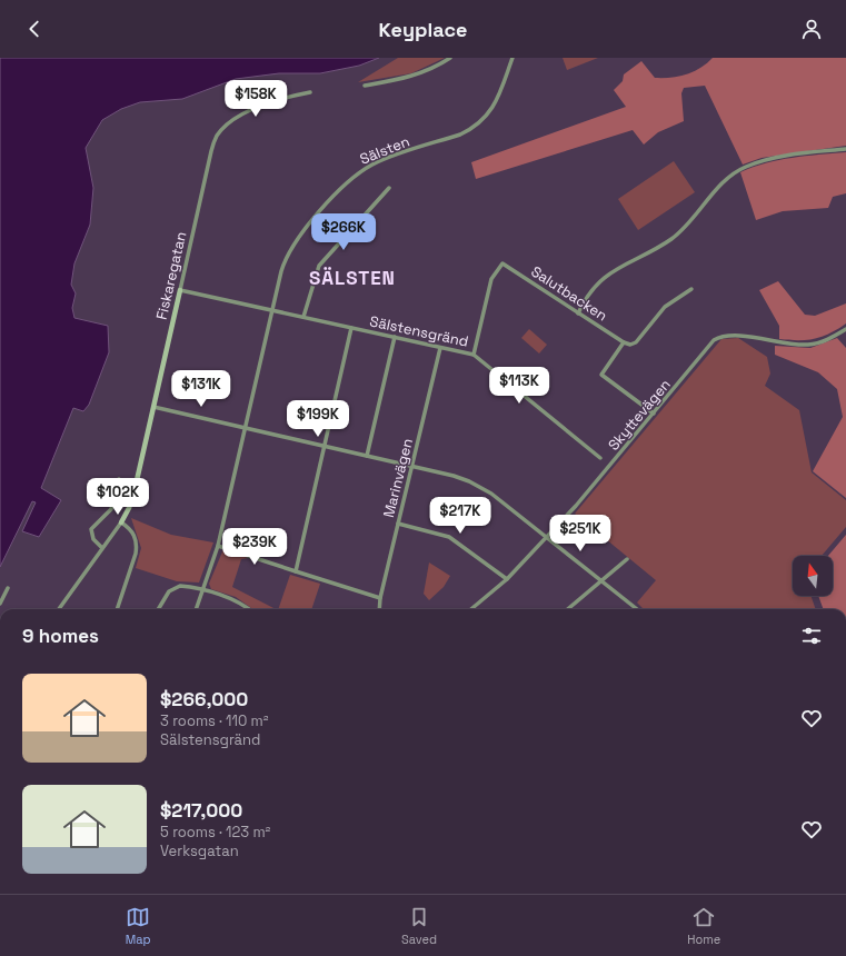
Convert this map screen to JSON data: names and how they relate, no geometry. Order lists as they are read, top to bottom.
{
  "streets": {
    "street": [
      "Sälsten",
      "Fiskaregatan",
      "Salutbacken",
      "Sälstensgränd",
      "Skyttevägen",
      "Marinvägen"
    ]
  },
  "crossings": [
    ["Sälsten", "Sälstensgränd"],
    ["Fiskaregatan", "Sälstensgränd"],
    ["Salutbacken", "Sälstensgränd"],
    ["Sälstensgränd", "Marinvägen"]
  ],
  "districts": ["SÄLSTEN"],
  "north": "top",
  "page": {
    "header": "Keyplace",
    "price": [
      "$158K",
      "$266K",
      "$113K",
      "$131K",
      "$199K",
      "$102K",
      "$217K",
      "$251K",
      "$239K"
    ],
    "heading": "9 homes",
    "list": [
      {
        "name": "$266,000",
        "note": "3 rooms · 110 m² · Sälstensgränd"
      },
      {
        "name": "$217,000",
        "note": "5 rooms · 123 m² · Verksgatan"
      }
    ],
    "tabs": ["Map", "Saved", "Home"]
  }
}
